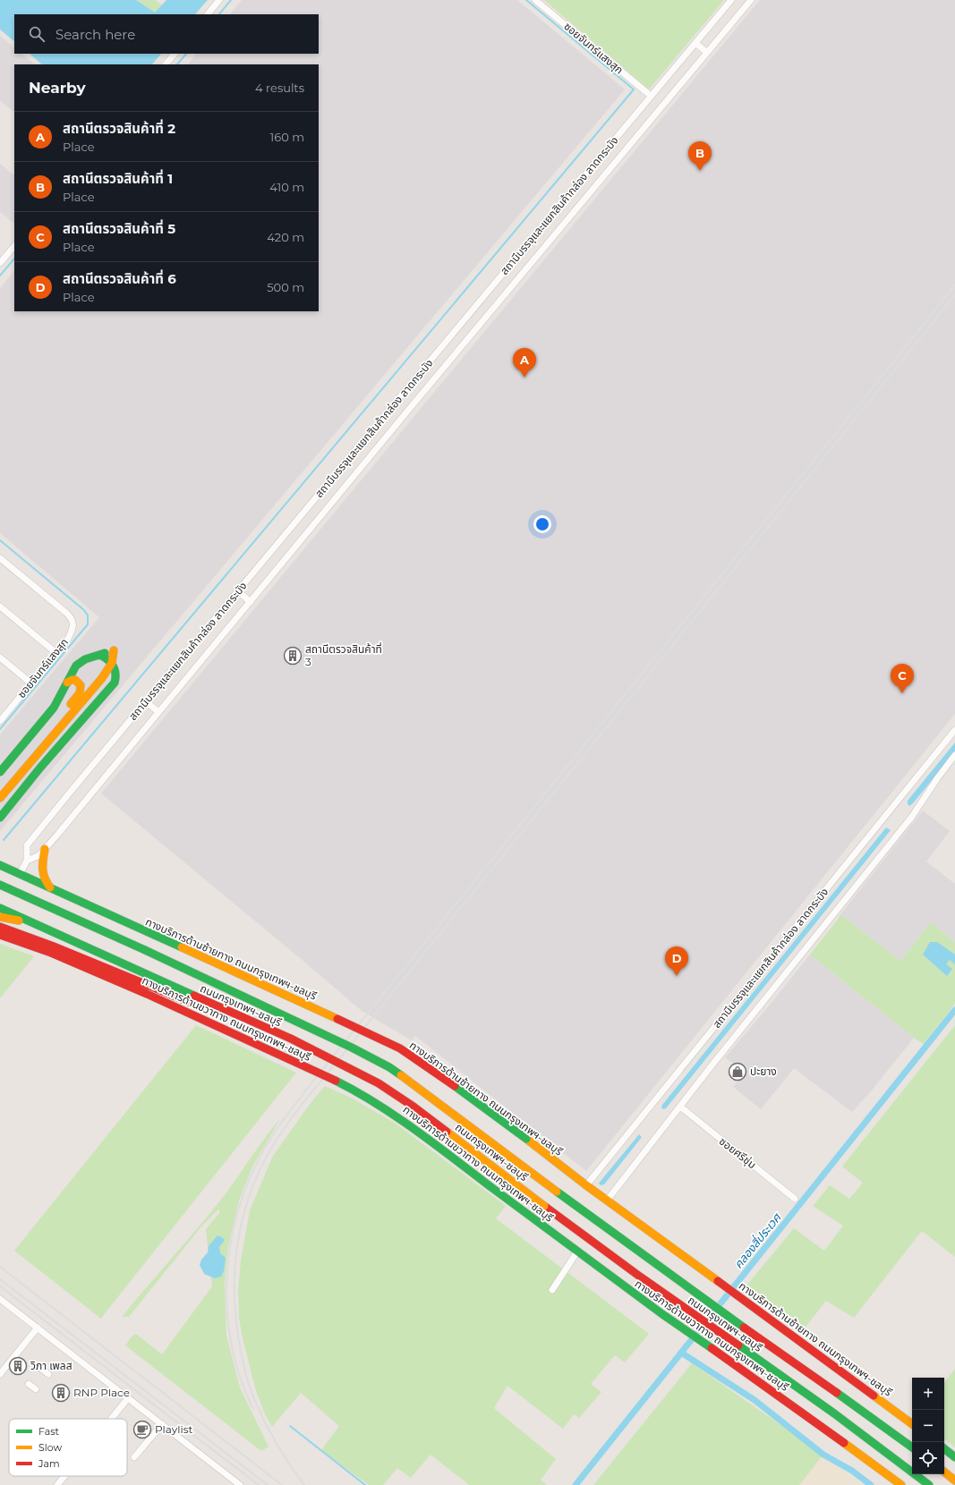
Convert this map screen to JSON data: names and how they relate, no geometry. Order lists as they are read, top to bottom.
{
  "streets": {
    "main road": ["ทางบริการด้านซ้ายทาง ถนนกรุงเทพฯ-ชลบุรี", "ถนนกรุงเทพฯ-ชลบุรี", "ทางบริการด้านขวาทาง ถนนกรุงเทพฯ-ชลบุรี"],
    "street": ["ซอยจันทร์แสงสุก", "สถานีบรรจุและแยกสินค้ากล่อง ลาดกระบัง", "ซอยศรีชุ่ม"]
  },
  "crossings": [
    ["ซอยจันทร์แสงสุก", "สถานีบรรจุและแยกสินค้ากล่อง ลาดกระบัง"],
    ["สถานีบรรจุและแยกสินค้ากล่อง ลาดกระบัง", "ทางบริการด้านซ้ายทาง ถนนกรุงเทพฯ-ชลบุรี"],
    ["สถานีบรรจุและแยกสินค้ากล่อง ลาดกระบัง", "ซอยศรีชุ่ม"]
  ],
  "water": ["คลองสี่ประเวศ"],
  "places": {
    "building": ["สถานีตรวจสินค้าที่ 3", "วิภา เพลส", "RNP Place"],
    "shop": ["ปะยาง"],
    "cafe": ["Playlist"]
  },
  "legend": ["Fast", "Slow", "Jam"],
  "page": {
    "search": "Search here",
    "heading": ["Nearby", "4 results"],
    "list": [
      {
        "mark": "A",
        "name": "สถานีตรวจสินค้าที่ 2",
        "note": "Place",
        "value": "160 m"
      },
      {
        "mark": "B",
        "name": "สถานีตรวจสินค้าที่ 1",
        "note": "Place",
        "value": "410 m"
      },
      {
        "mark": "C",
        "name": "สถานีตรวจสินค้าที่ 5",
        "note": "Place",
        "value": "420 m"
      },
      {
        "mark": "D",
        "name": "สถานีตรวจสินค้าที่ 6",
        "note": "Place",
        "value": "500 m"
      }
    ],
    "pins": [
      "B",
      "A",
      "C",
      "D"
    ],
    "map_buttons": ["+", "−"]
  }
}
